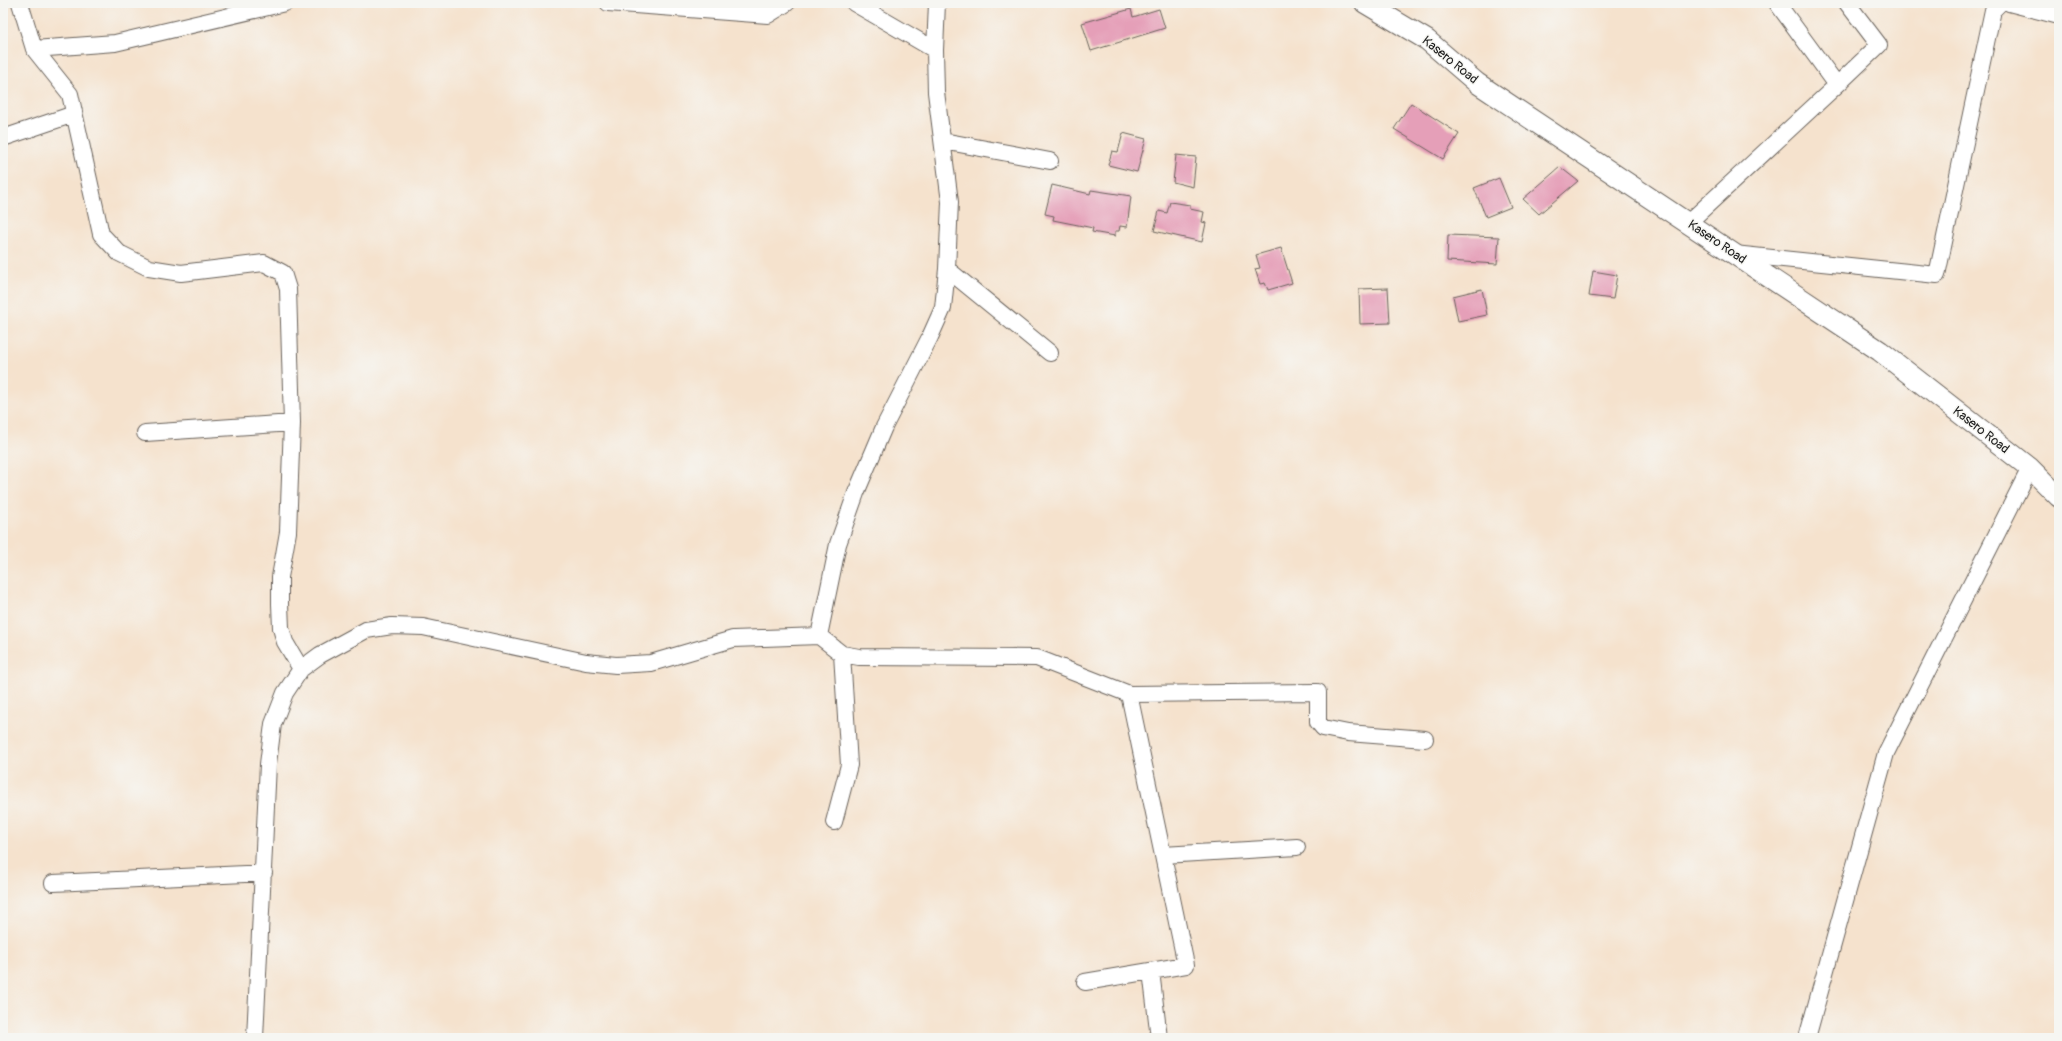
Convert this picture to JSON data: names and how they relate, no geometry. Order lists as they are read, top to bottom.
{
  "streets": {
    "street": ["Kasero Road"]
  }
}
